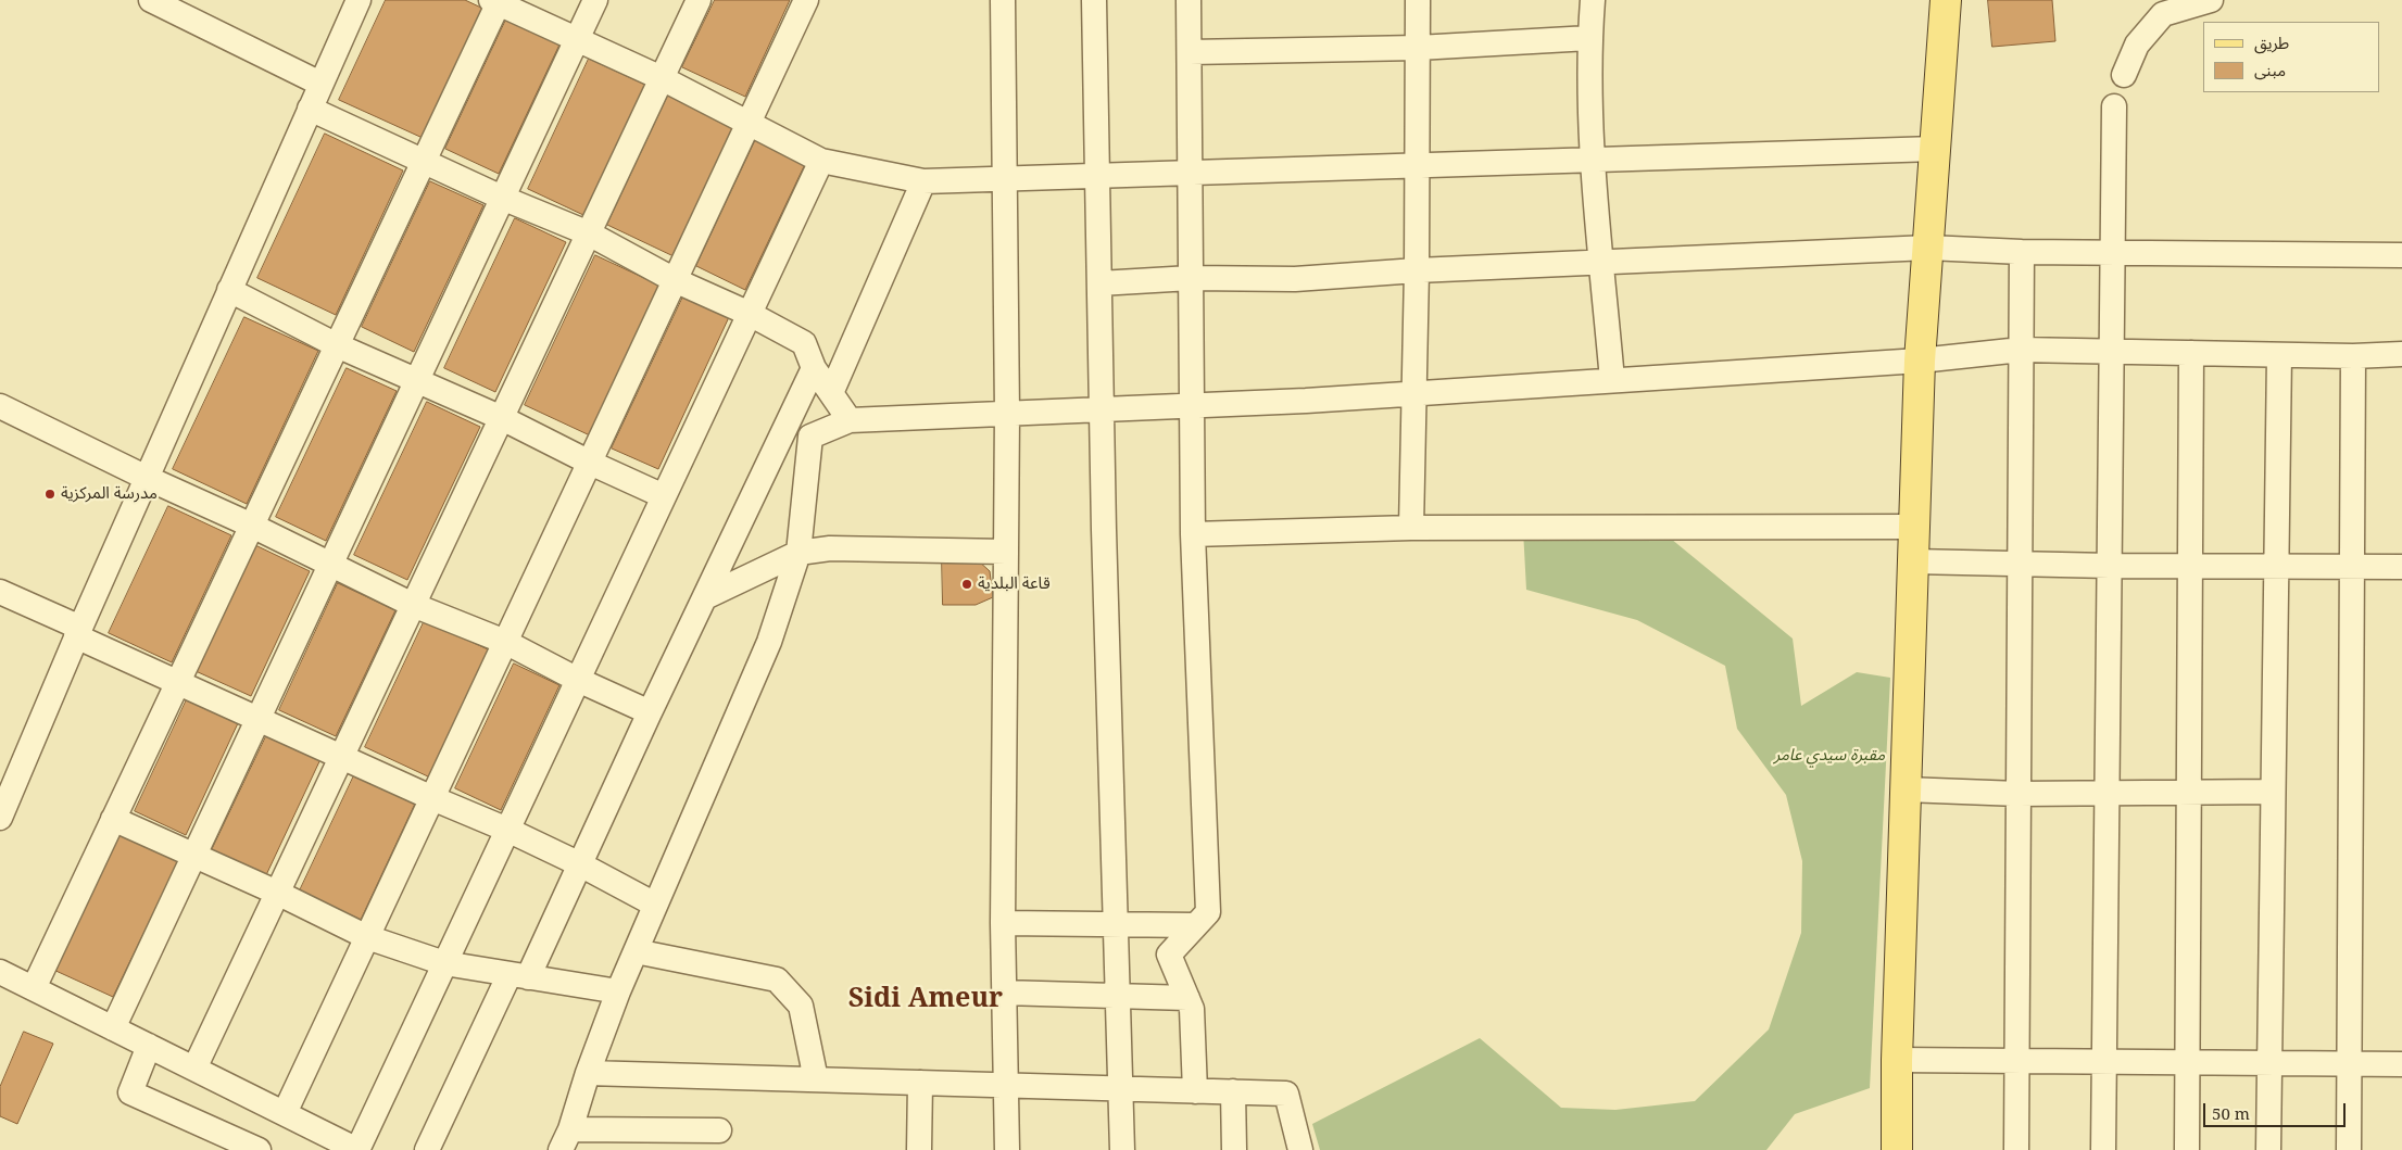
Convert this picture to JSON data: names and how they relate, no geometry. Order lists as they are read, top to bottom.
{
  "districts": ["Sidi Ameur"],
  "parks": ["مقبرة سيدي عامر"],
  "places": ["مدرسة المركزية", "قاعة البلدية"],
  "legend": ["طريق", "مبنى"],
  "scale_bar": "50 m"
}
